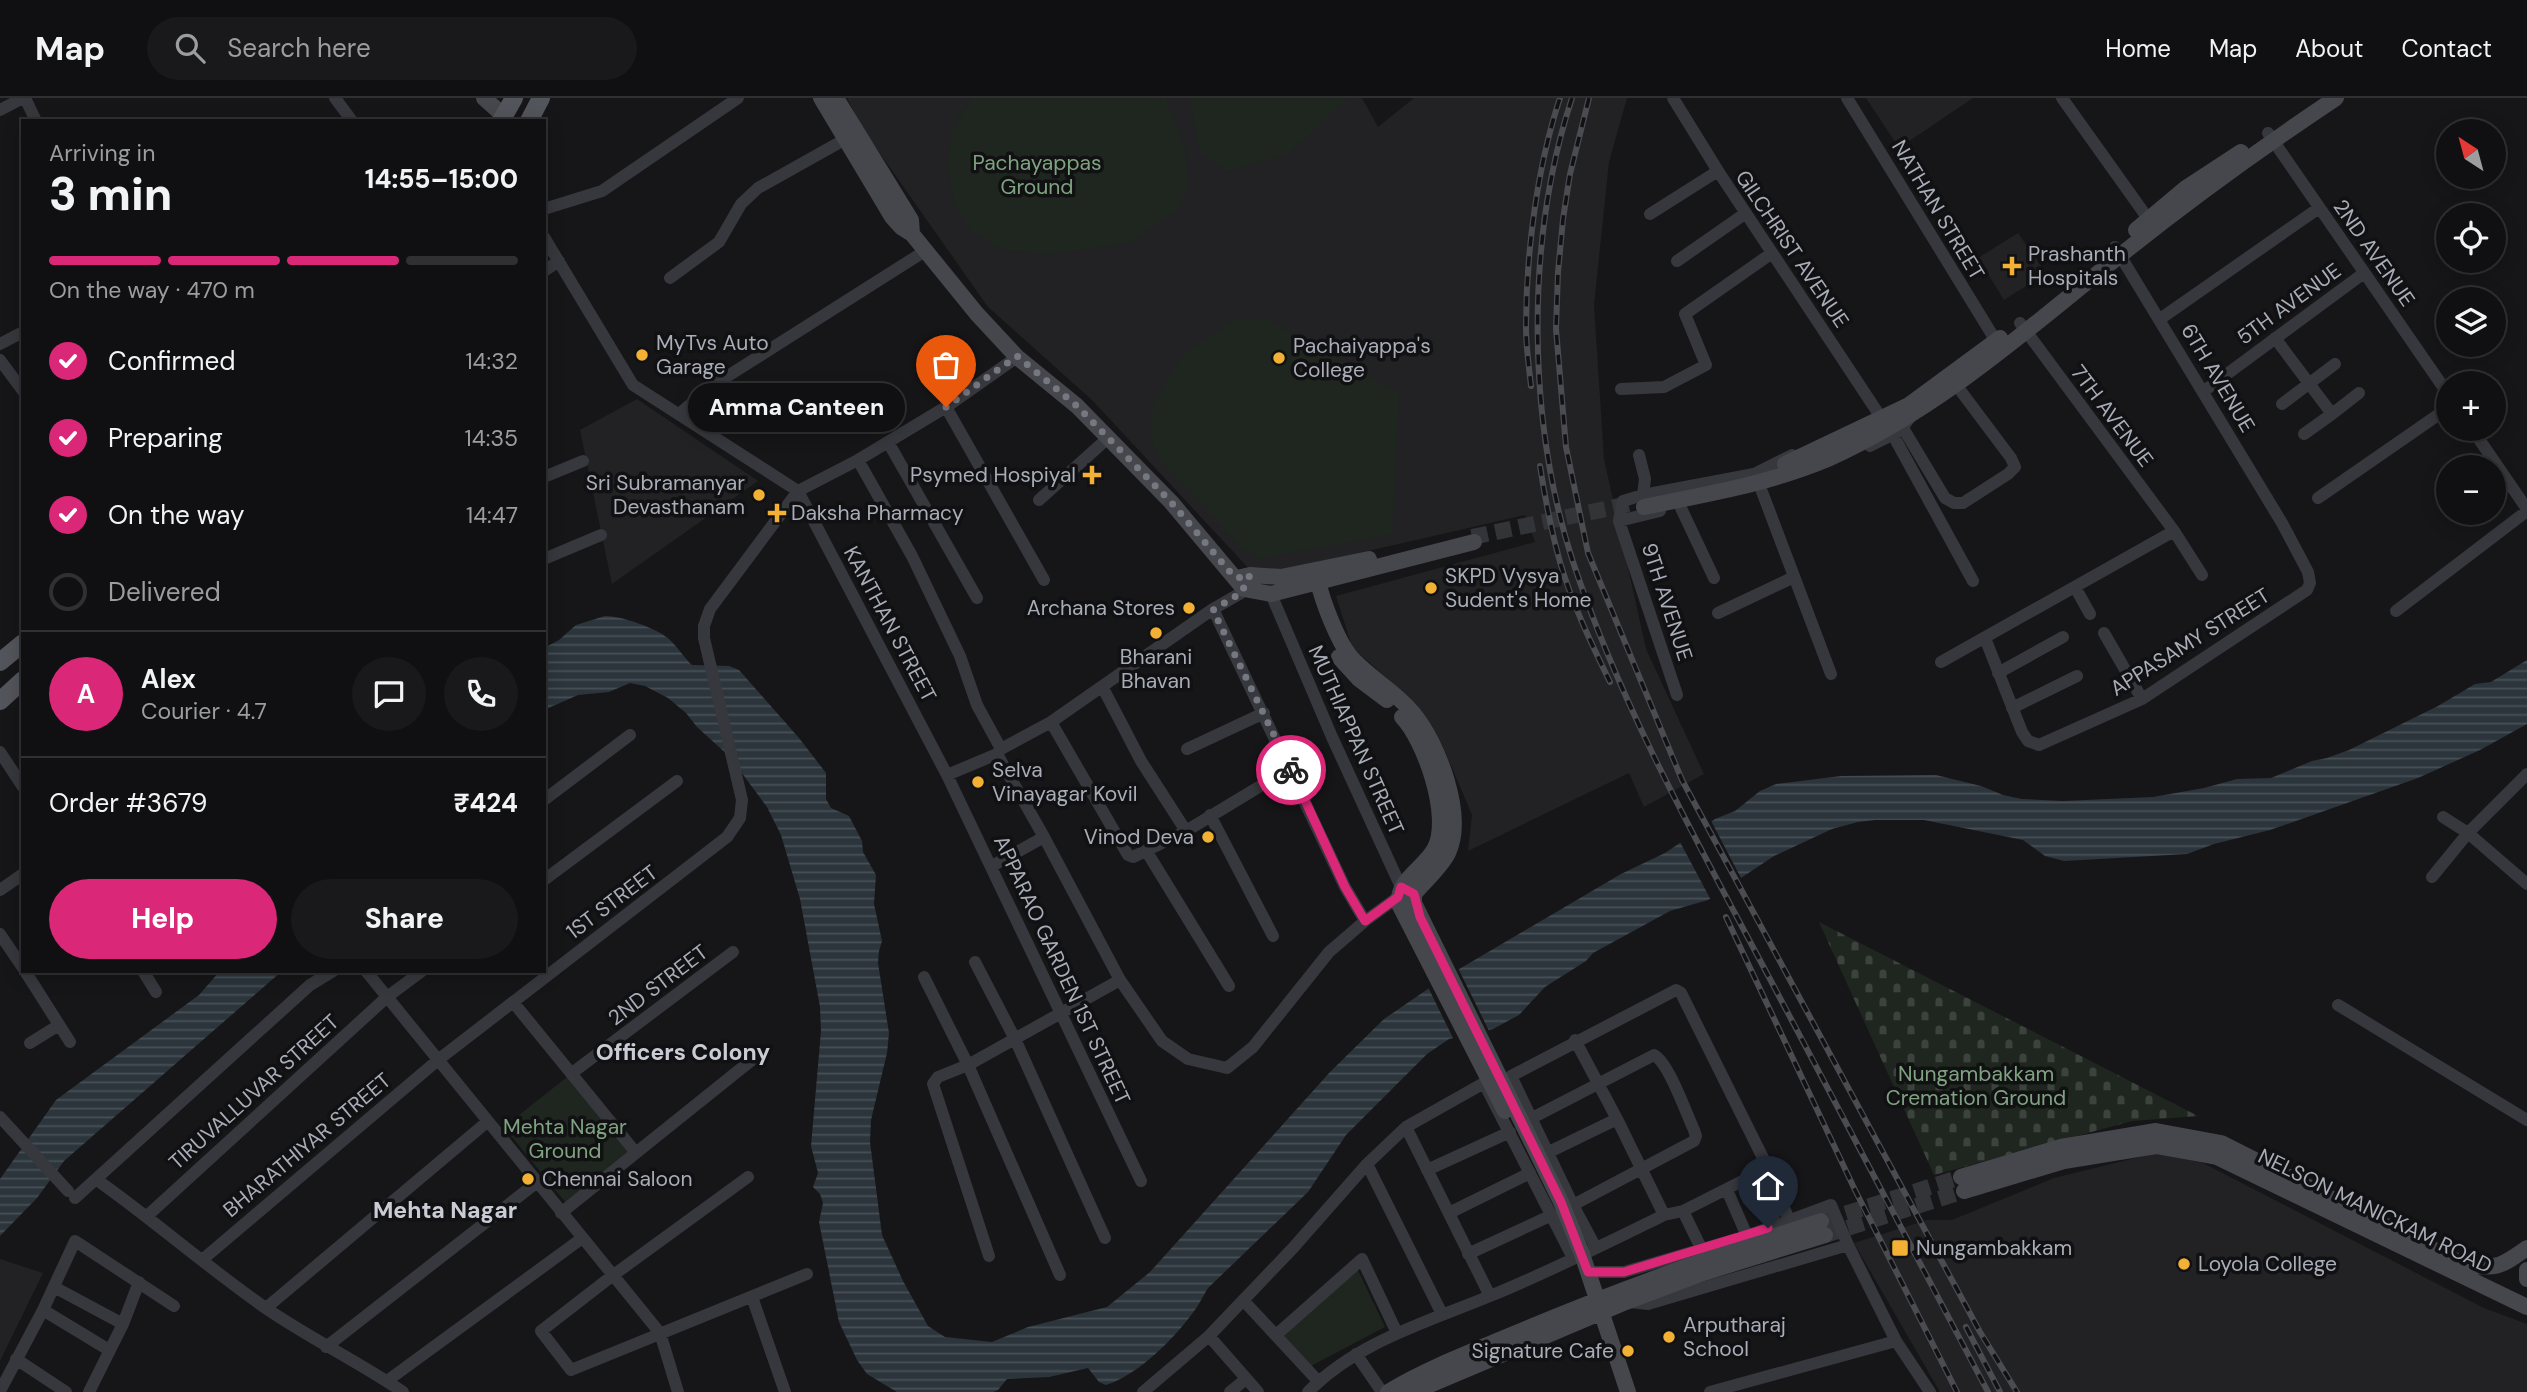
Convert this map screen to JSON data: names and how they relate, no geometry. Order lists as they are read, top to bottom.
{
  "streets": {
    "street": [
      "NATHAN STREET",
      "GILCHRIST AVENUE",
      "2ND AVENUE",
      "5TH AVENUE",
      "6TH AVENUE",
      "7TH AVENUE",
      "9TH AVENUE",
      "KANTHAN STREET",
      "APPASAMY STREET",
      "MUTHIAPPAN STREET",
      "1ST STREET",
      "APPARAO GARDEN 1ST STREET",
      "2ND STREET",
      "TIRUVALLUVAR STREET",
      "BHARATHIYAR STREET",
      "NELSON MANICKAM ROAD"
    ]
  },
  "crossings": [
    ["2ND AVENUE", "5TH AVENUE"],
    ["5TH AVENUE", "6TH AVENUE"],
    ["6TH AVENUE", "APPASAMY STREET"],
    ["KANTHAN STREET", "1ST STREET"],
    ["KANTHAN STREET", "APPARAO GARDEN 1ST STREET"],
    ["1ST STREET", "BHARATHIYAR STREET"]
  ],
  "districts": ["Officers Colony", "Mehta Nagar"],
  "parks": ["Pachayappas Ground", "Nungambakkam Cremation Ground", "Mehta Nagar Ground"],
  "places": {
    "health": ["Prashanth Hospitals", "Psymed Hospiyal", "Daksha Pharmacy"],
    "other": [
      "MyTvs Auto Garage",
      "Pachaiyappa's College",
      "Amma Canteen",
      "Sri Subramanyar Devasthanam",
      "SKPD Vysya Sudent's Home",
      "Archana Stores",
      "Bharani Bhavan",
      "Selva Vinayagar Kovil",
      "Vinod Deva",
      "Chennai Saloon",
      "Loyola College",
      "Arputharaj School",
      "Signature Cafe"
    ],
    "transit": ["Nungambakkam"]
  },
  "north": "top left",
  "page": {
    "header": "Map",
    "search": "Search here",
    "nav": [
      "Home",
      "Map",
      "About",
      "Contact"
    ],
    "map_buttons": ["+", "−"],
    "heading": ["3 min", "Arriving in", "14:55–15:00"],
    "panel": [
      "Alex",
      "Courier · 4.7",
      "Order #3679",
      "₹424"
    ],
    "bar": "On the way · 470 m",
    "list": [
      ["Confirmed", "14:32"],
      ["Preparing", "14:35"],
      ["On the way", "14:47"],
      "Delivered"
    ],
    "bubble": "Amma Canteen",
    "round": "A",
    "buttons": ["Help", "Share"]
  }
}
